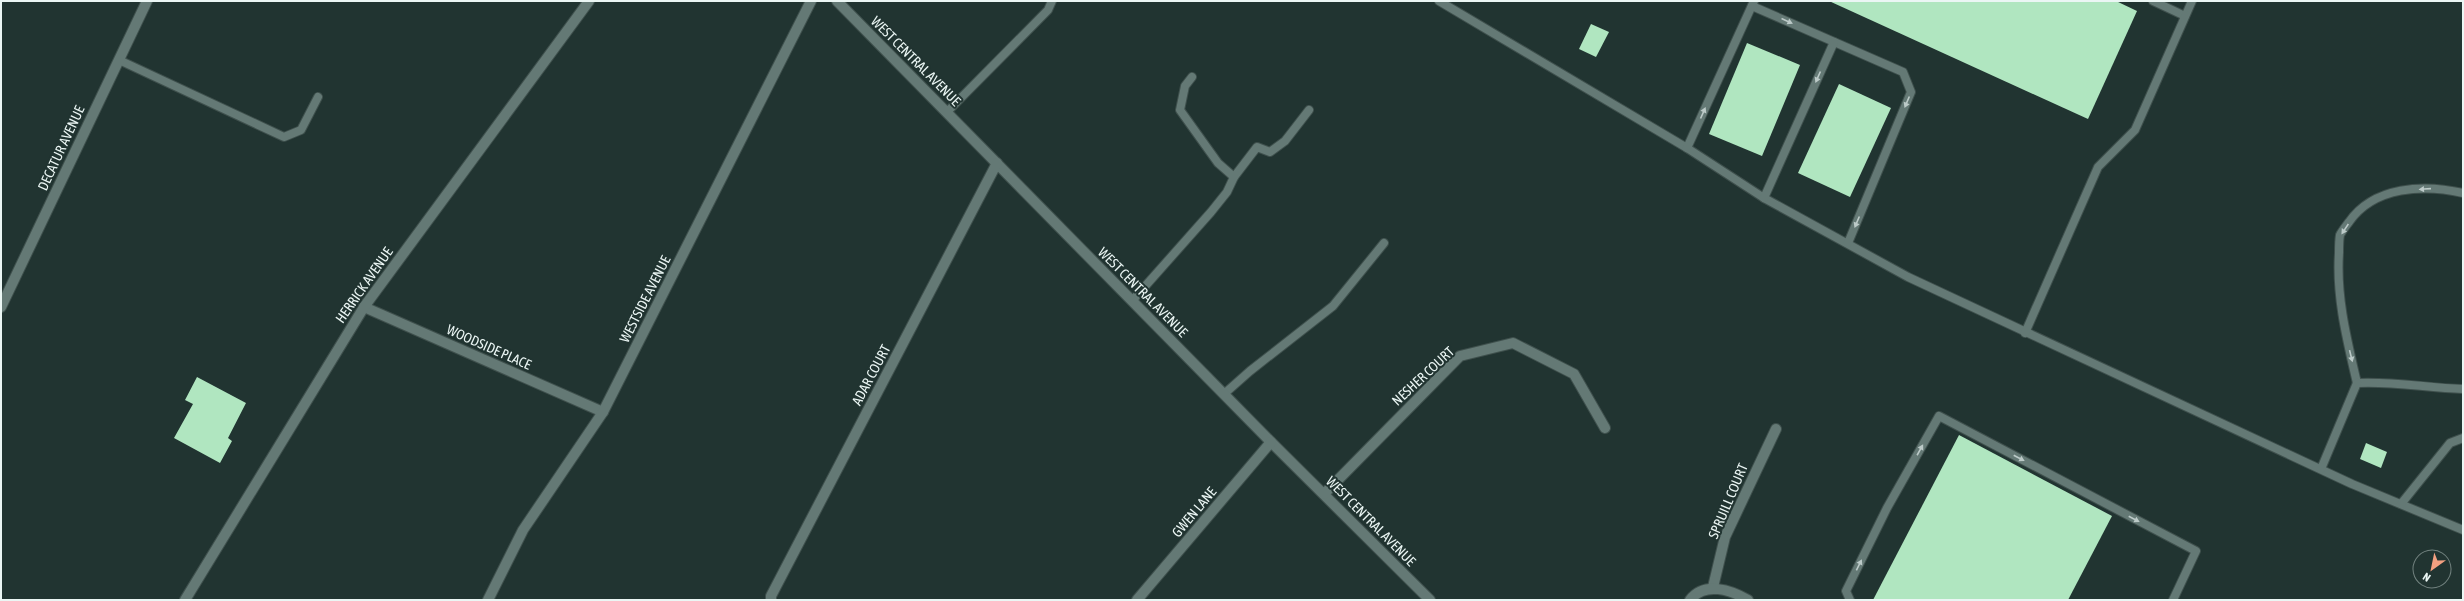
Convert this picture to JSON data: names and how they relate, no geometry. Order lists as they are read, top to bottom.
{
  "streets": {
    "street": [
      "WEST CENTRAL AVENUE",
      "DECATUR AVENUE",
      "HERRICK AVENUE",
      "WESTSIDE AVENUE",
      "WOODSIDE PLACE",
      "ADAR COURT",
      "NESHER COURT",
      "SPRUILL COURT",
      "GWEN LANE"
    ]
  },
  "crossings": [
    ["WEST CENTRAL AVENUE", "ADAR COURT"],
    ["WEST CENTRAL AVENUE", "NESHER COURT"],
    ["WEST CENTRAL AVENUE", "GWEN LANE"],
    ["HERRICK AVENUE", "WOODSIDE PLACE"],
    ["WESTSIDE AVENUE", "WOODSIDE PLACE"]
  ],
  "north": "bottom left"
}
